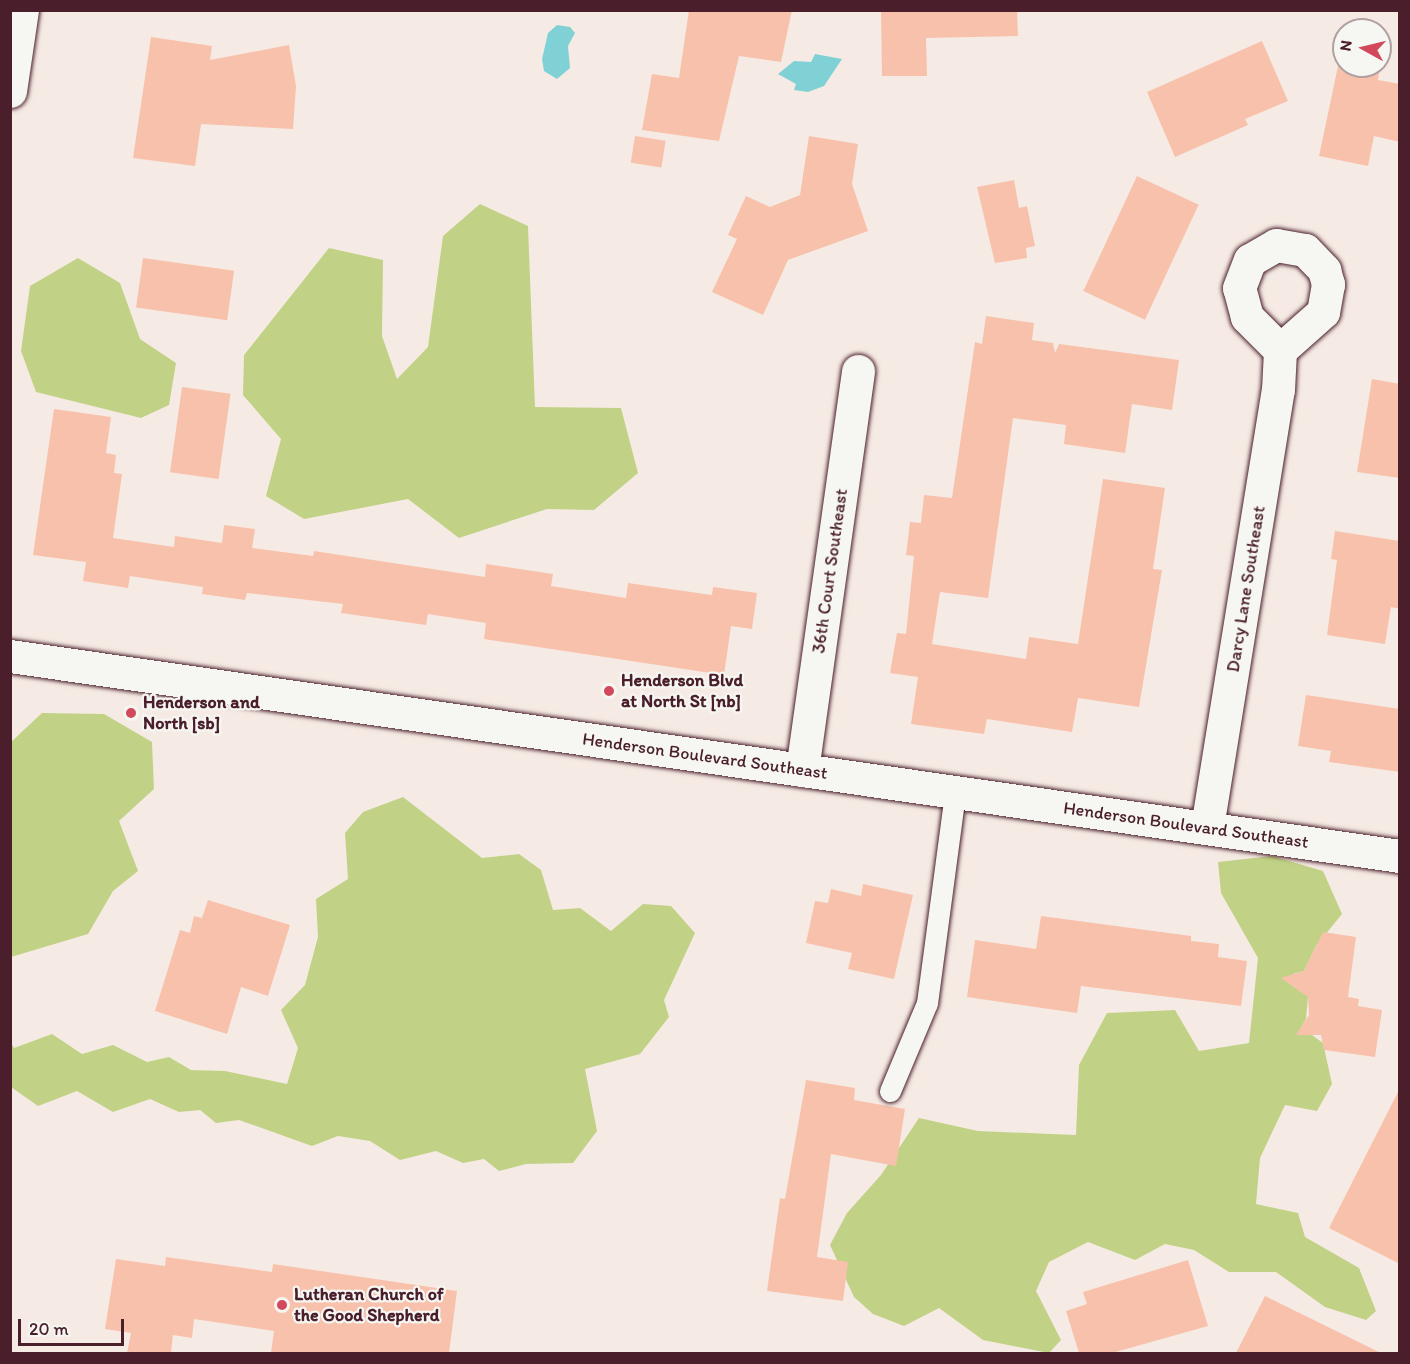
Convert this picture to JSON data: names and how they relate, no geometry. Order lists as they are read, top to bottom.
{
  "streets": {
    "main road": ["36th Court Southeast", "Darcy Lane Southeast", "Henderson Boulevard Southeast"]
  },
  "crossings": [
    ["36th Court Southeast", "Henderson Boulevard Southeast"],
    ["Darcy Lane Southeast", "Henderson Boulevard Southeast"]
  ],
  "places": ["Henderson Blvd at North St [nb]", "Henderson and North [sb]", "Lutheran Church of the Good Shepherd"],
  "scale_bar": "20 m",
  "north": "left"
}
